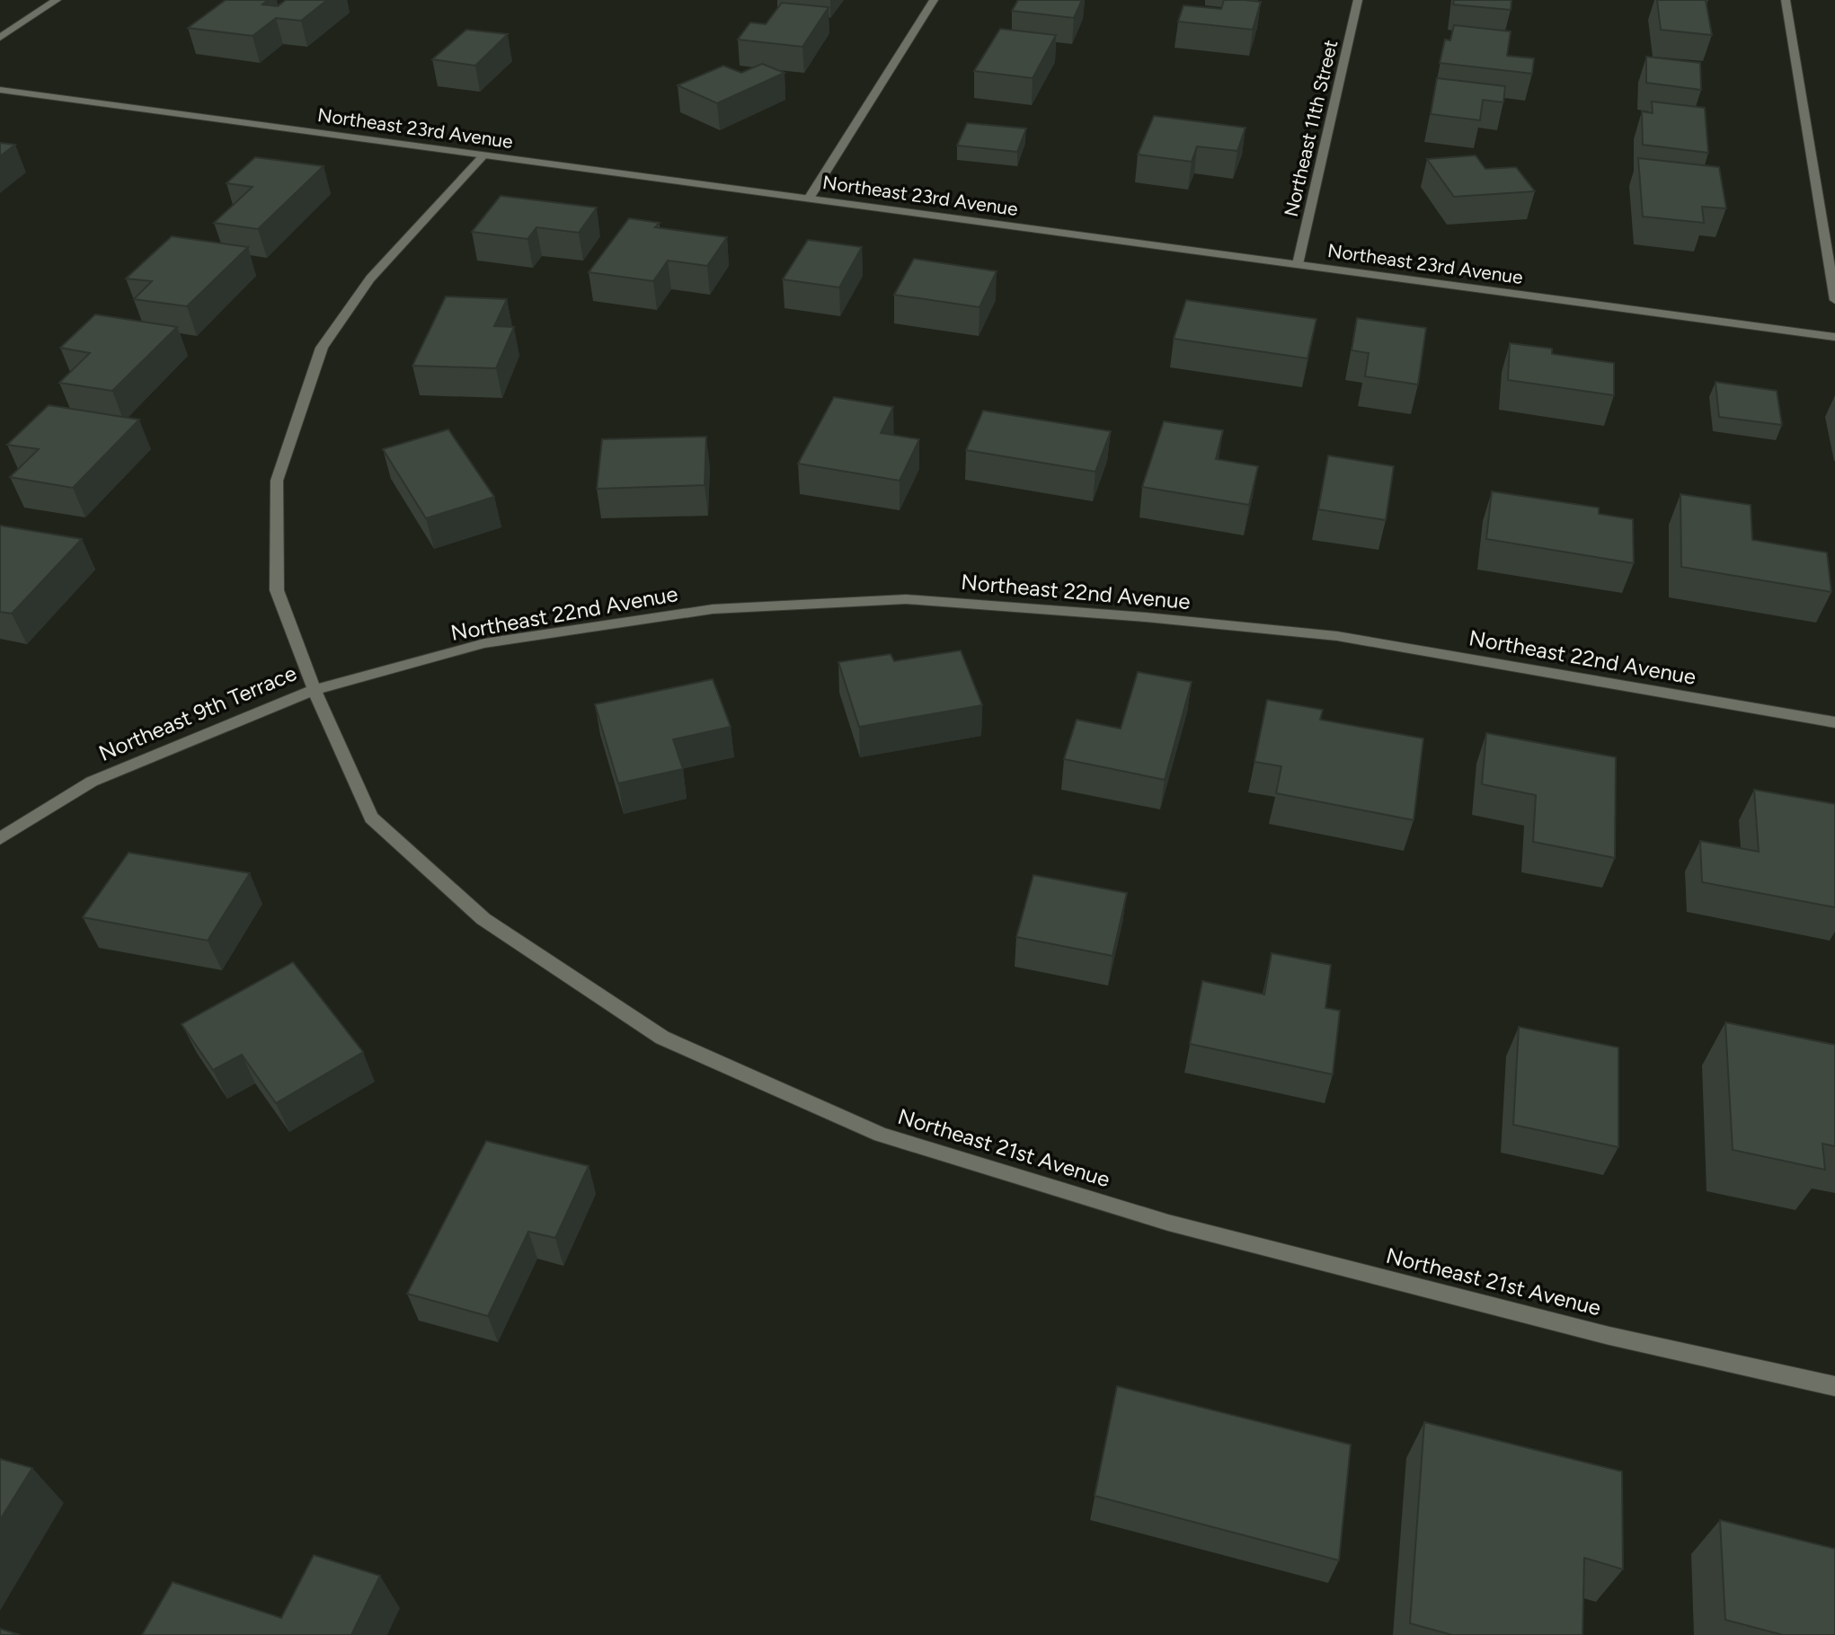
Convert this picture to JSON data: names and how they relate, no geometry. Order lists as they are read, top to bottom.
{
  "streets": {
    "street": [
      "Northeast 23rd Avenue",
      "Northeast 11th Street",
      "Northeast 22nd Avenue",
      "Northeast 9th Terrace",
      "Northeast 21st Avenue"
    ]
  },
  "crossings": [
    ["Northeast 23rd Avenue", "Northeast 11th Street"],
    ["Northeast 23rd Avenue", "Northeast 9th Terrace"],
    ["Northeast 22nd Avenue", "Northeast 9th Terrace"],
    ["Northeast 22nd Avenue", "Northeast 21st Avenue"],
    ["Northeast 9th Terrace", "Northeast 21st Avenue"]
  ]
}
